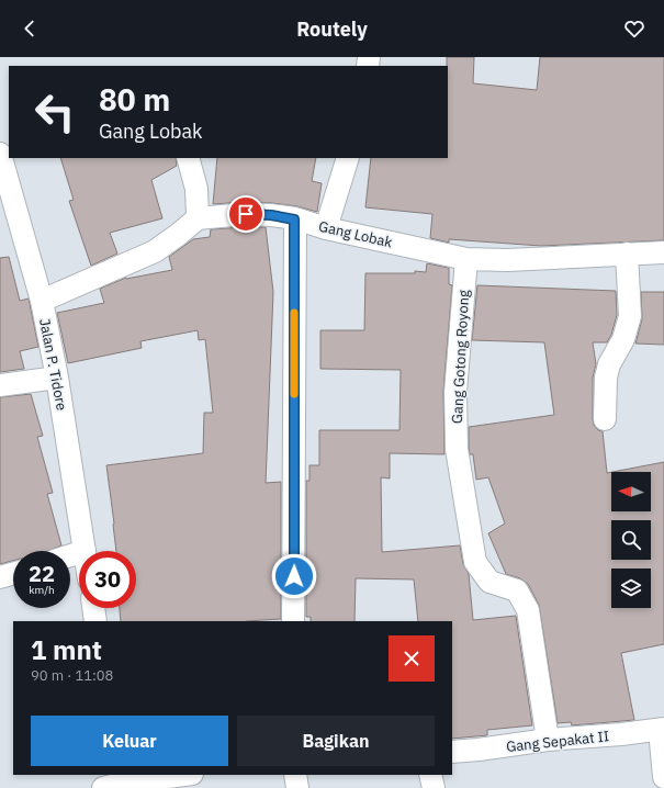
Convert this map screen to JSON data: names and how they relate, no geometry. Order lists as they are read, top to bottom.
{
  "streets": {
    "street": [
      "Gang Lobak",
      "Gang Gotong Royong",
      "Jalan P. Tidore",
      "Gang Sepakat II"
    ]
  },
  "crossings": [
    ["Gang Lobak", "Gang Gotong Royong"],
    ["Gang Gotong Royong", "Gang Sepakat II"]
  ],
  "north": "left",
  "page": {
    "header": "Routely",
    "turn": ["80 m", "Gang Lobak"],
    "speed": "22 km/h",
    "limit": "30",
    "heading": ["1 mnt", "90 m · 11:08"],
    "buttons": ["Keluar", "Bagikan"]
  }
}
